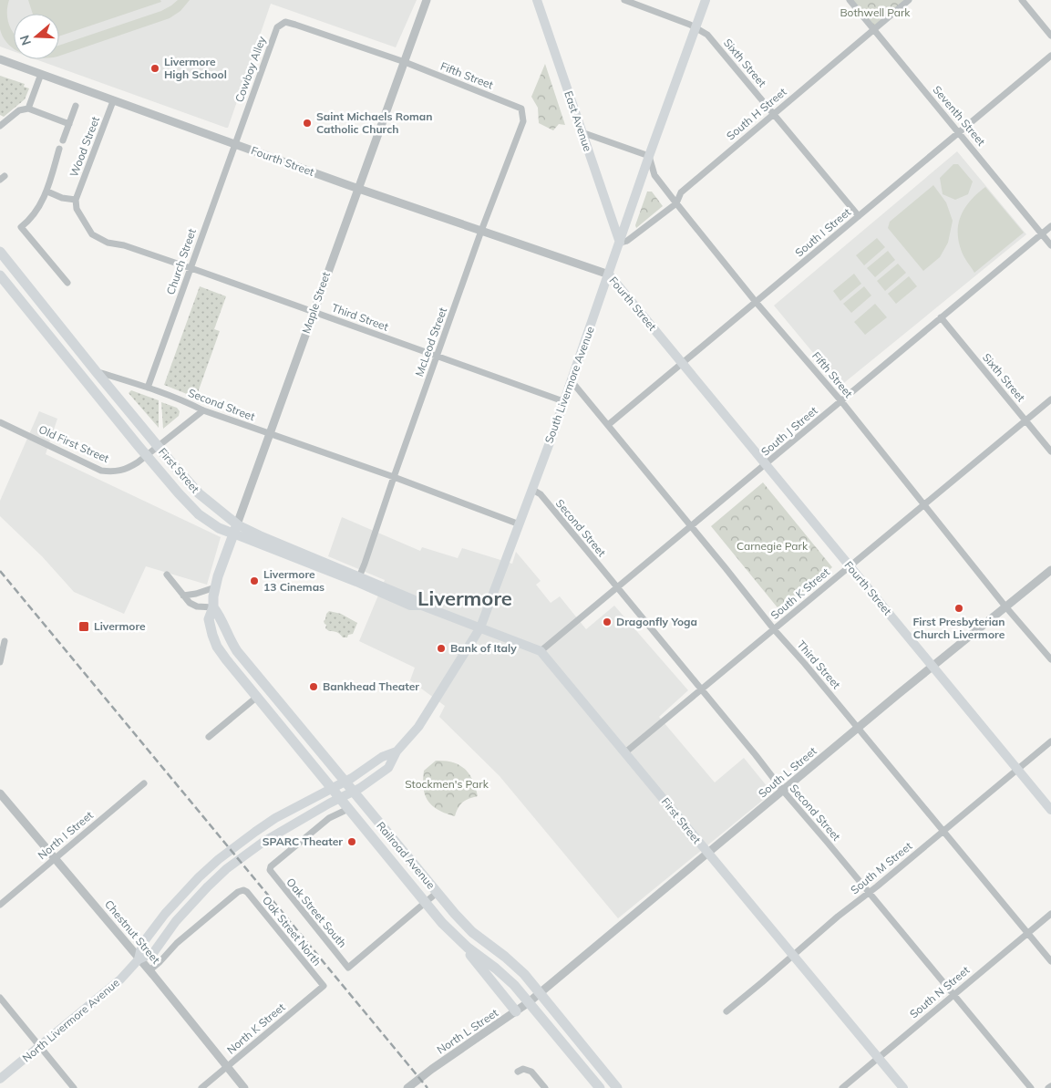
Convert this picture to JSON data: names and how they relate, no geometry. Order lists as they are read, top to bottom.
{
  "streets": {
    "main road": [
      "East Avenue",
      "Fourth Street",
      "Maple Street",
      "South Livermore Avenue",
      "First Street",
      "Railroad Avenue",
      "North Livermore Avenue"
    ],
    "street": [
      "Sixth Street",
      "Cowboy Alley",
      "Fifth Street",
      "South H Street",
      "Seventh Street",
      "Wood Street",
      "South I Street",
      "Church Street",
      "Third Street",
      "McLeod Street",
      "Second Street",
      "South J Street",
      "Old First Street",
      "South K Street",
      "South L Street",
      "North I Street",
      "South M Street",
      "Oak Street South",
      "Oak Street North",
      "Chestnut Street",
      "South N Street",
      "North K Street",
      "North L Street"
    ]
  },
  "crossings": [
    ["Sixth Street", "South H Street"],
    ["Sixth Street", "South I Street"],
    ["Sixth Street", "South Livermore Avenue"],
    ["Sixth Street", "South J Street"],
    ["Sixth Street", "South K Street"],
    ["Cowboy Alley", "Fifth Street"],
    ["Cowboy Alley", "Fourth Street"],
    ["Cowboy Alley", "Church Street"],
    ["Cowboy Alley", "Maple Street"],
    ["Fifth Street", "South H Street"],
    ["Fifth Street", "South I Street"],
    ["Fifth Street", "Maple Street"],
    ["Fifth Street", "McLeod Street"],
    ["Fifth Street", "South Livermore Avenue"],
    ["Fifth Street", "South J Street"],
    ["Fifth Street", "South K Street"],
    ["Fifth Street", "South L Street"],
    ["South H Street", "Seventh Street"],
    ["South H Street", "East Avenue"],
    ["South H Street", "South Livermore Avenue"],
    ["Seventh Street", "South I Street"],
    ["Seventh Street", "South J Street"],
    ["East Avenue", "South Livermore Avenue"],
    ["Wood Street", "Fourth Street"],
    ["Wood Street", "Third Street"],
    ["Fourth Street", "South I Street"],
    ["Fourth Street", "Church Street"],
    ["Fourth Street", "Maple Street"],
    ["Fourth Street", "McLeod Street"],
    ["Fourth Street", "South Livermore Avenue"],
    ["Fourth Street", "South J Street"],
    ["Fourth Street", "South K Street"],
    ["Fourth Street", "South L Street"],
    ["Fourth Street", "South M Street"],
    ["South I Street", "Third Street"],
    ["Church Street", "Third Street"],
    ["Church Street", "Second Street"],
    ["Maple Street", "Third Street"],
    ["Maple Street", "Second Street"],
    ["Maple Street", "First Street"],
    ["Maple Street", "Railroad Avenue"],
    ["Third Street", "McLeod Street"],
    ["Third Street", "South Livermore Avenue"],
    ["Third Street", "South J Street"],
    ["Third Street", "South K Street"],
    ["Third Street", "South L Street"],
    ["Third Street", "South M Street"],
    ["Third Street", "South N Street"],
    ["McLeod Street", "Second Street"],
    ["McLeod Street", "First Street"],
    ["South Livermore Avenue", "Second Street"],
    ["South Livermore Avenue", "First Street"],
    ["South Livermore Avenue", "Railroad Avenue"],
    ["South Livermore Avenue", "North Livermore Avenue"],
    ["Second Street", "South J Street"],
    ["Second Street", "Old First Street"],
    ["Second Street", "First Street"],
    ["Second Street", "South K Street"],
    ["Second Street", "South L Street"],
    ["Second Street", "South M Street"],
    ["Second Street", "South N Street"],
    ["South J Street", "First Street"],
    ["Old First Street", "First Street"],
    ["First Street", "South K Street"],
    ["First Street", "South L Street"],
    ["First Street", "South M Street"],
    ["First Street", "South N Street"],
    ["South L Street", "Railroad Avenue"],
    ["South L Street", "North L Street"],
    ["North I Street", "Chestnut Street"],
    ["Railroad Avenue", "Oak Street South"],
    ["Railroad Avenue", "North Livermore Avenue"],
    ["Railroad Avenue", "North L Street"],
    ["Oak Street North", "Chestnut Street"],
    ["Oak Street North", "North K Street"],
    ["Chestnut Street", "North Livermore Avenue"],
    ["Chestnut Street", "North K Street"]
  ],
  "districts": ["Livermore"],
  "parks": ["Bothwell Park", "Carnegie Park", "Stockmen's Park"],
  "places": {
    "other": [
      "Livermore High School",
      "Saint Michaels Roman Catholic Church",
      "Livermore 13 Cinemas",
      "First Presbyterian Church Livermore",
      "Dragonfly Yoga",
      "Bank of Italy",
      "Bankhead Theater",
      "SPARC Theater"
    ],
    "transit": ["Livermore"]
  },
  "north": "left"
}
